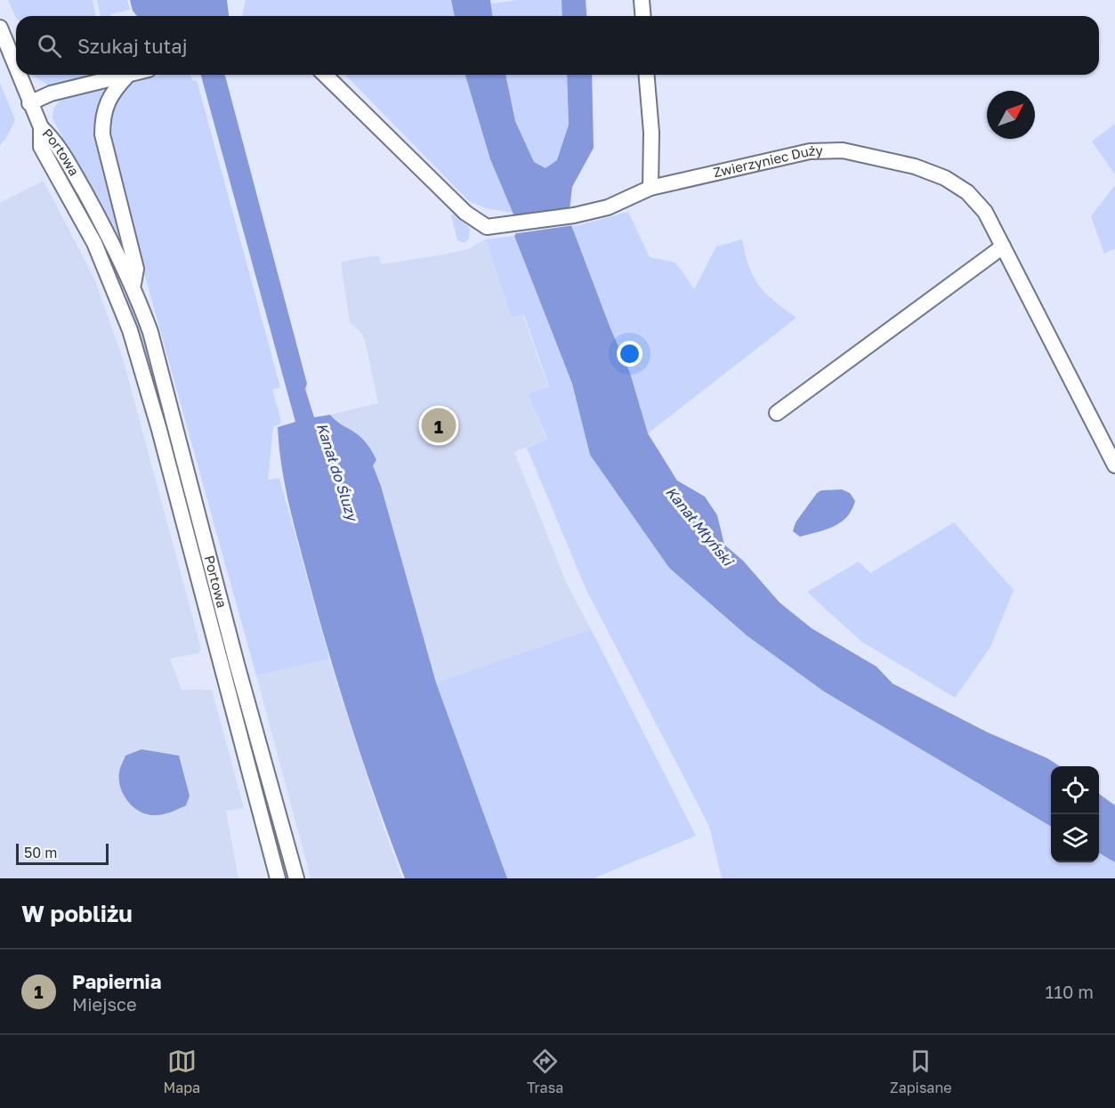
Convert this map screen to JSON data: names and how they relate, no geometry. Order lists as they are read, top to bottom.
{
  "streets": {
    "street": ["Portowa", "Zwierzyniec Duży"]
  },
  "water": ["Kanał do Śluzy", "Kanał Młyński"],
  "scale_bar": "50 m",
  "north": "top right",
  "page": {
    "search": "Szukaj tutaj",
    "pins": "1",
    "scale": "50 m",
    "heading": "W pobliżu",
    "list": [
      {
        "mark": "1",
        "name": "Papiernia",
        "note": "Miejsce",
        "value": "110 m"
      }
    ],
    "nav": ["Mapa", "Trasa", "Zapisane"]
  }
}
